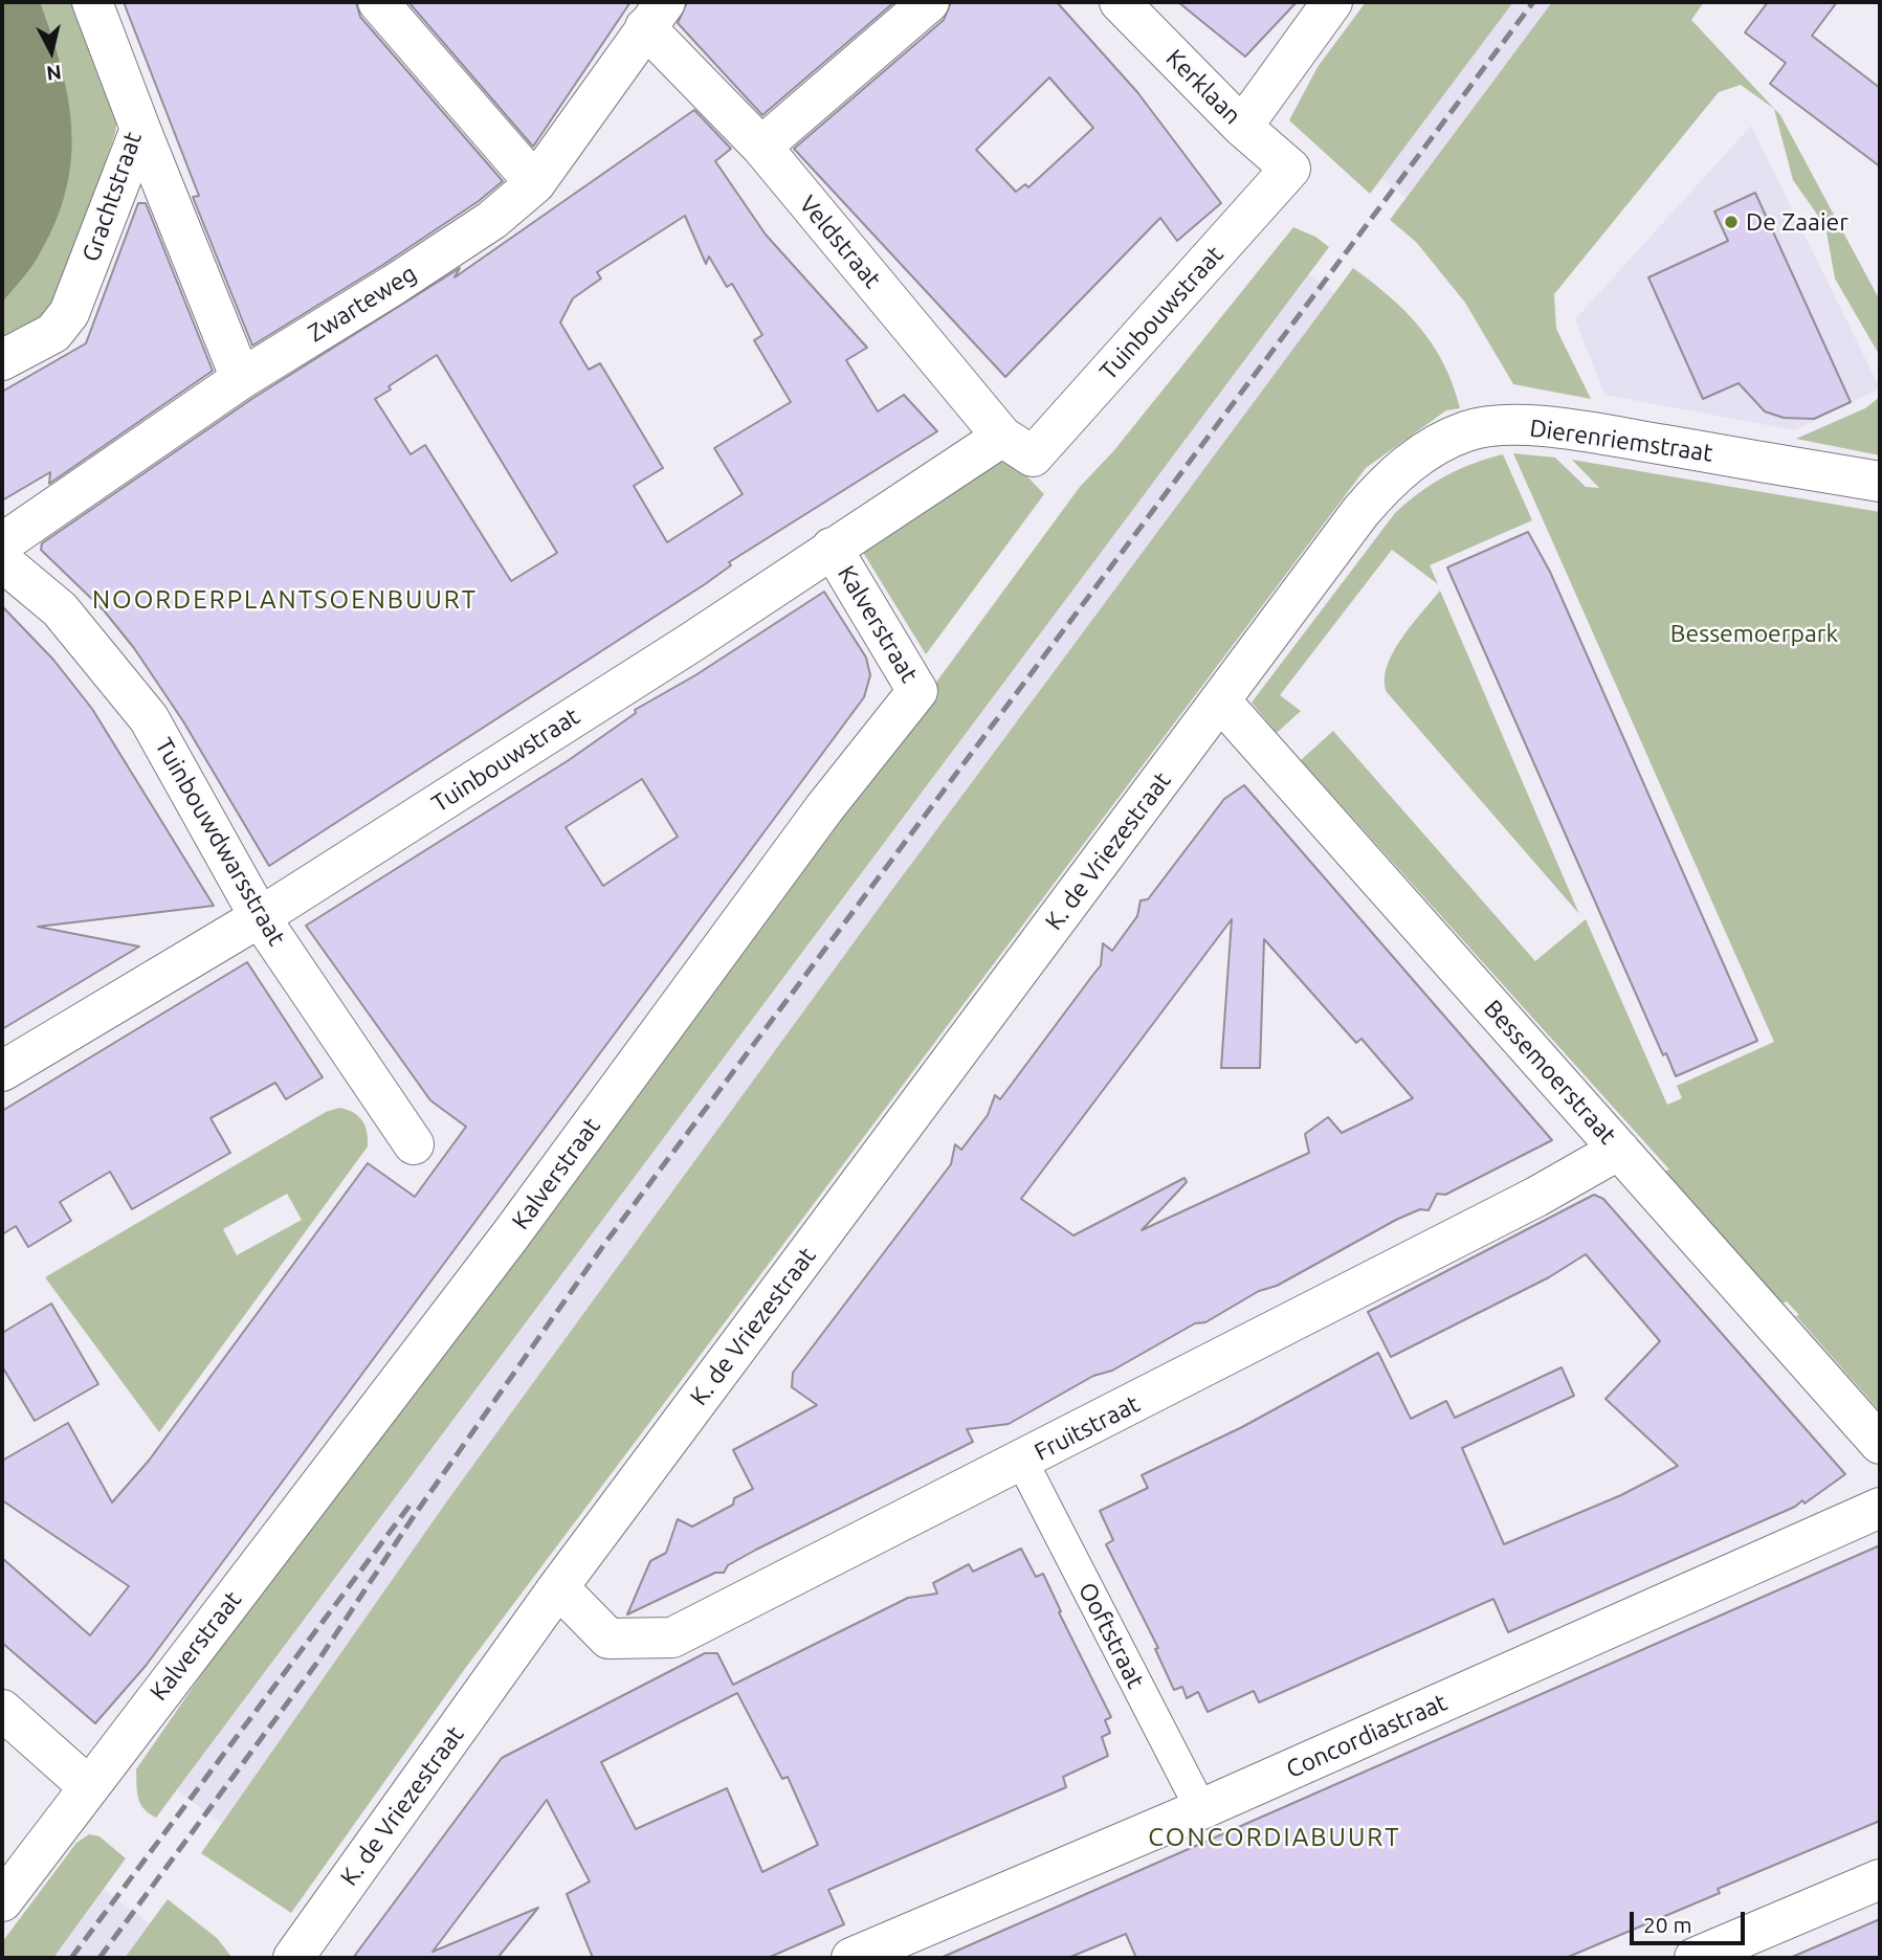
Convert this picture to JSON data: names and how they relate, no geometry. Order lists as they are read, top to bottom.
{
  "streets": {
    "street": [
      "Kerklaan",
      "Grachtstraat",
      "Veldstraat",
      "Zwarteweg",
      "Tuinbouwstraat",
      "Dierenriemstraat",
      "Kalverstraat",
      "Tuinbouwdwarsstraat",
      "K. de Vriezestraat",
      "Bessemoerstraat",
      "Fruitstraat",
      "Ooftstraat",
      "Concordiastraat"
    ]
  },
  "crossings": [
    ["Kerklaan", "Tuinbouwstraat"],
    ["Veldstraat", "Zwarteweg"],
    ["Veldstraat", "Tuinbouwstraat"],
    ["Tuinbouwstraat", "Kalverstraat"],
    ["Tuinbouwstraat", "Tuinbouwdwarsstraat"],
    ["Dierenriemstraat", "K. de Vriezestraat"],
    ["Dierenriemstraat", "Bessemoerstraat"],
    ["K. de Vriezestraat", "Bessemoerstraat"],
    ["K. de Vriezestraat", "Fruitstraat"],
    ["Bessemoerstraat", "Fruitstraat"],
    ["Fruitstraat", "Ooftstraat"],
    ["Ooftstraat", "Concordiastraat"]
  ],
  "districts": ["NOORDERPLANTSOENBUURT", "CONCORDIABUURT"],
  "parks": ["Bessemoerpark"],
  "places": ["De Zaaier"],
  "scale_bar": "20 m",
  "north": "bottom"
}
